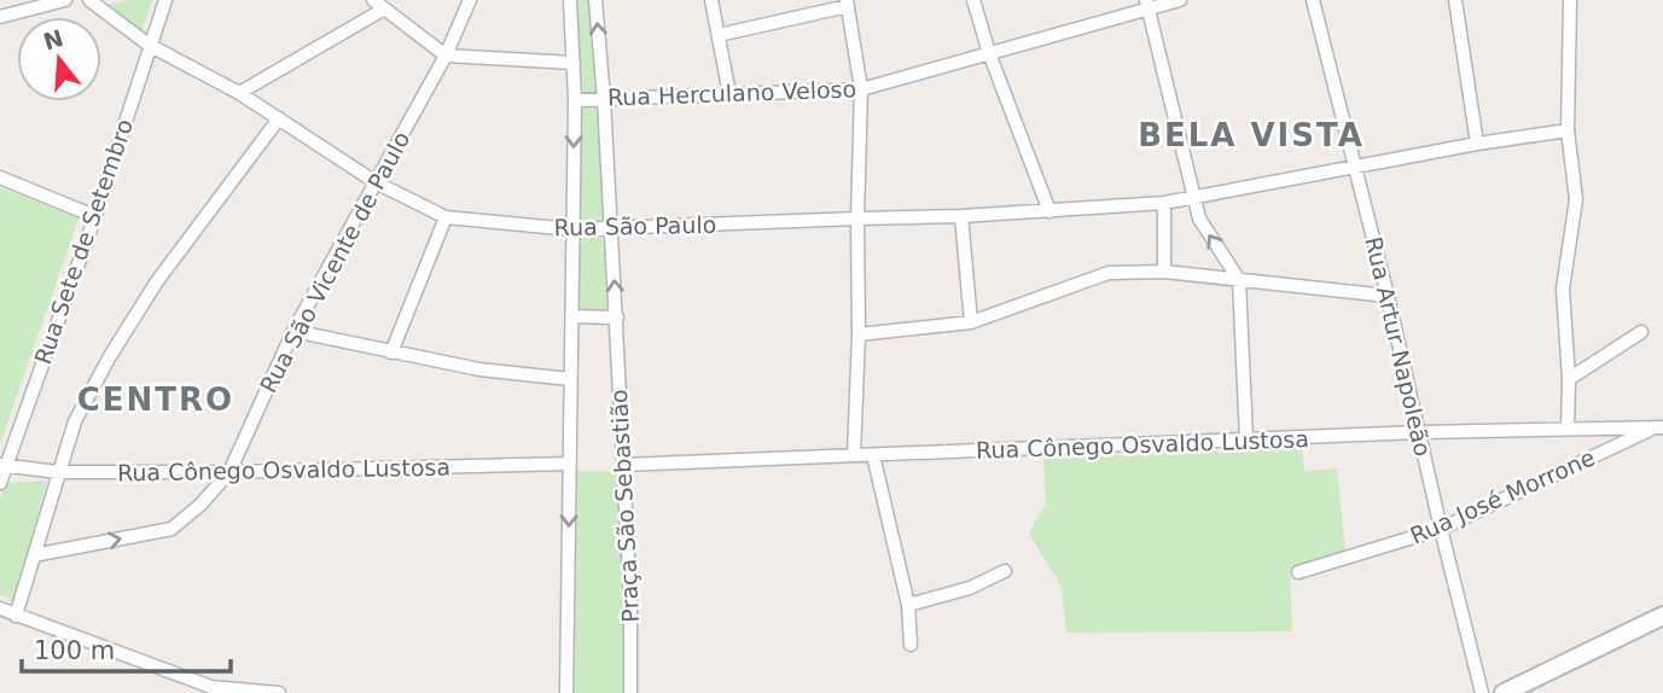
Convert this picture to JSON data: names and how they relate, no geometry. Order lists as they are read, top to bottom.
{
  "streets": {
    "street": [
      "Rua Herculano Veloso",
      "Rua São Paulo",
      "Rua Sete de Setembro",
      "Rua São Vicente de Paulo",
      "Rua Artur Napoleão",
      "Rua Cônego Osvaldo Lustosa",
      "Rua José Morrone",
      "Praça São Sebastião"
    ]
  },
  "crossings": [
    ["Rua Herculano Veloso", "Praça São Sebastião"],
    ["Rua São Paulo", "Rua Sete de Setembro"],
    ["Rua São Paulo", "Rua São Vicente de Paulo"],
    ["Rua São Paulo", "Rua Artur Napoleão"],
    ["Rua São Paulo", "Praça São Sebastião"],
    ["Rua Sete de Setembro", "Rua Cônego Osvaldo Lustosa"],
    ["Rua São Vicente de Paulo", "Rua Cônego Osvaldo Lustosa"],
    ["Rua Artur Napoleão", "Rua Cônego Osvaldo Lustosa"],
    ["Rua Artur Napoleão", "Rua José Morrone"],
    ["Rua Cônego Osvaldo Lustosa", "Rua José Morrone"],
    ["Rua Cônego Osvaldo Lustosa", "Praça São Sebastião"]
  ],
  "districts": ["BELA VISTA", "CENTRO"],
  "scale_bar": "100 m",
  "north": "top"
}
